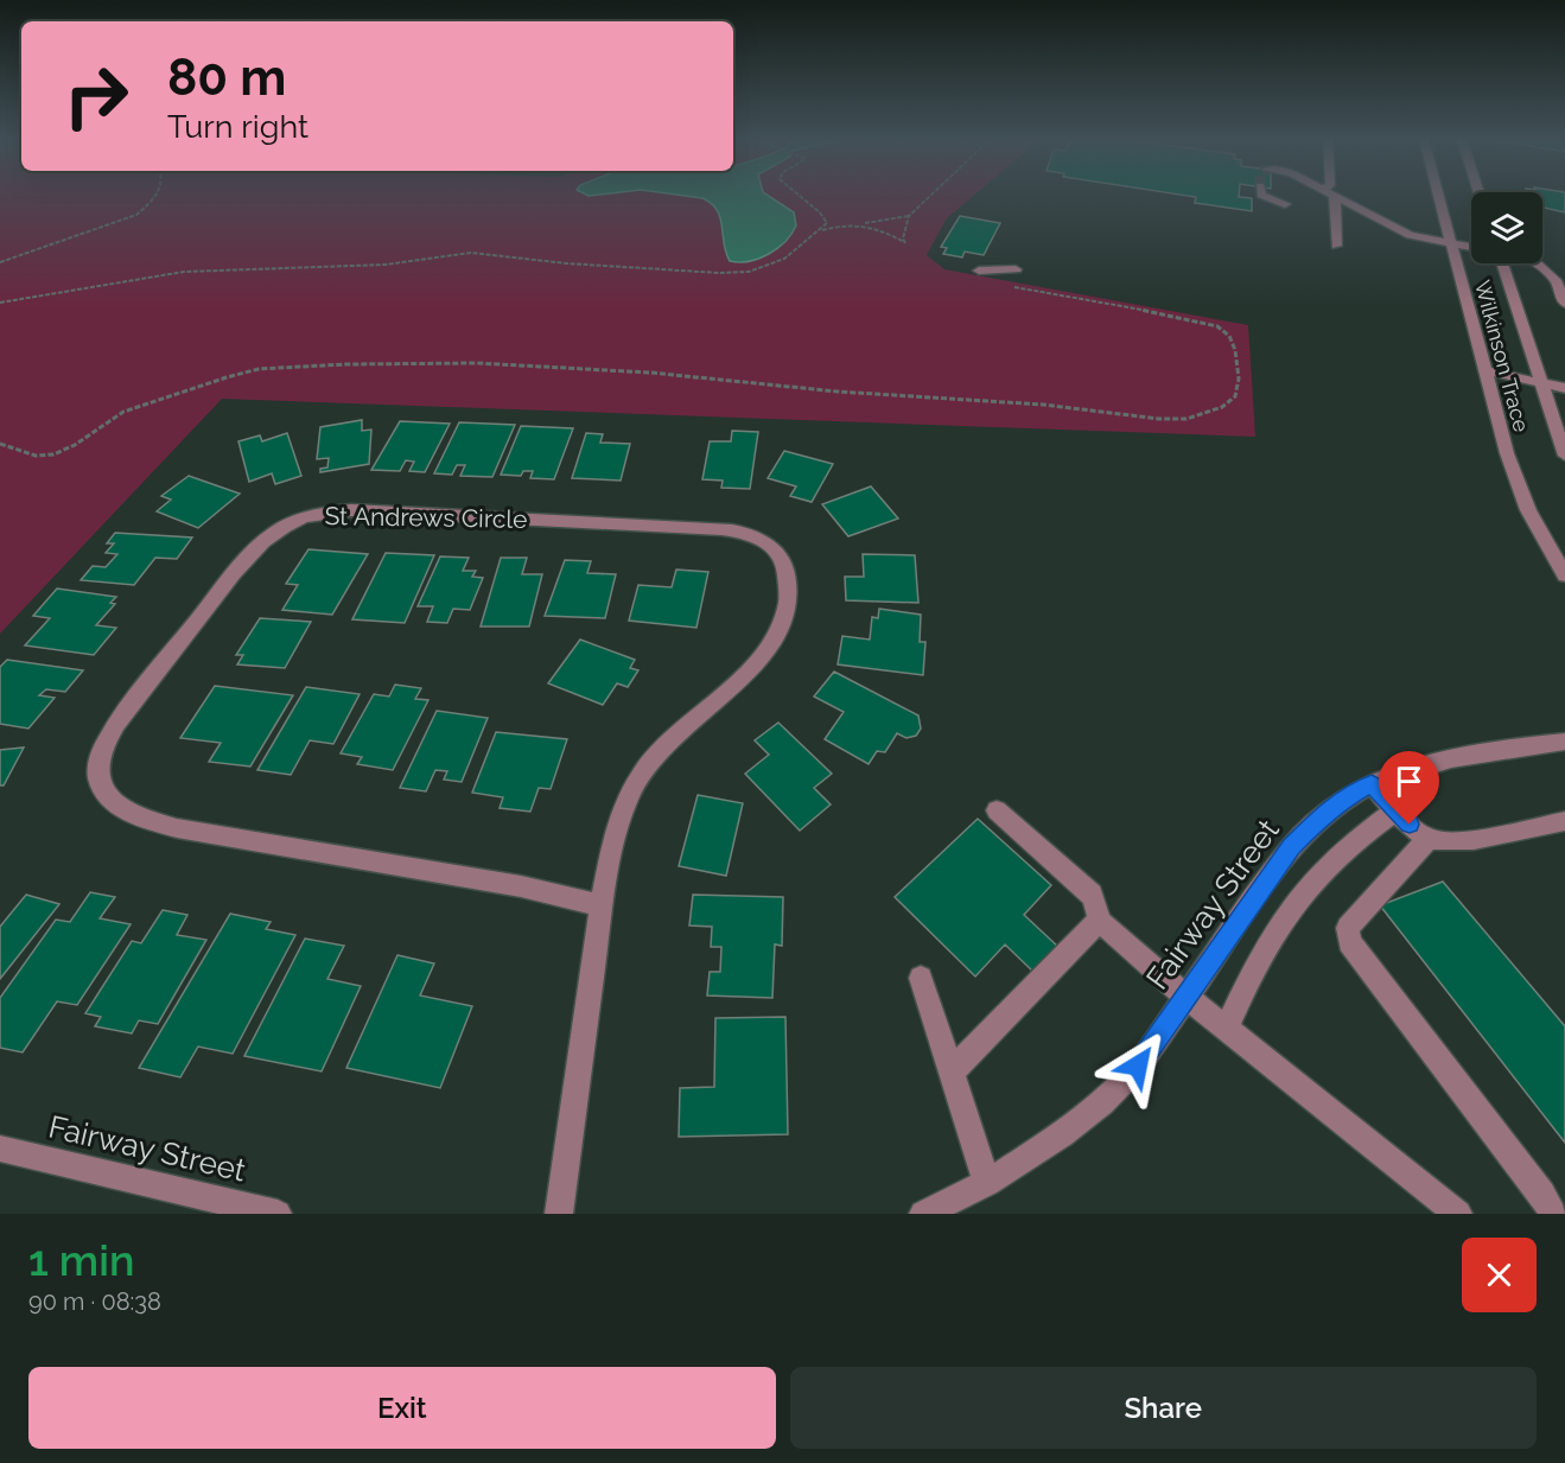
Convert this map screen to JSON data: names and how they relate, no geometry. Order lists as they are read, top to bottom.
{
  "streets": {
    "street": ["Wilkinson Trace", "St Andrews Circle", "Fairway Street"]
  },
  "page": {
    "turn": ["80 m", "Turn right"],
    "heading": ["1 min", "90 m · 08:38"],
    "buttons": ["Exit", "Share"]
  }
}
